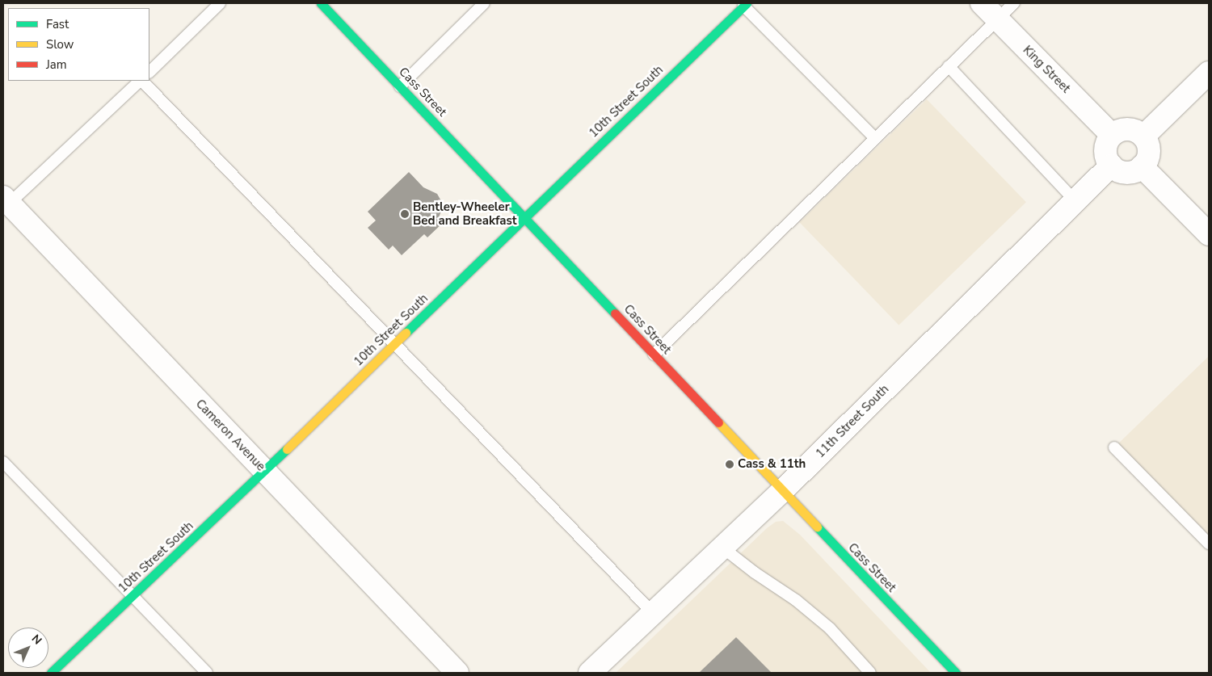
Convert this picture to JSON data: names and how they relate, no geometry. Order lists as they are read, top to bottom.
{
  "streets": {
    "street": [
      "King Street",
      "Cass Street",
      "10th Street South",
      "11th Street South",
      "Cameron Avenue"
    ]
  },
  "crossings": [
    ["King Street", "11th Street South"],
    ["Cass Street", "10th Street South"],
    ["Cass Street", "11th Street South"],
    ["10th Street South", "Cameron Avenue"]
  ],
  "places": ["Bentley-Wheeler Bed and Breakfast", "Cass & 11th"],
  "legend": ["Fast", "Slow", "Jam"],
  "north": "top right"
}
